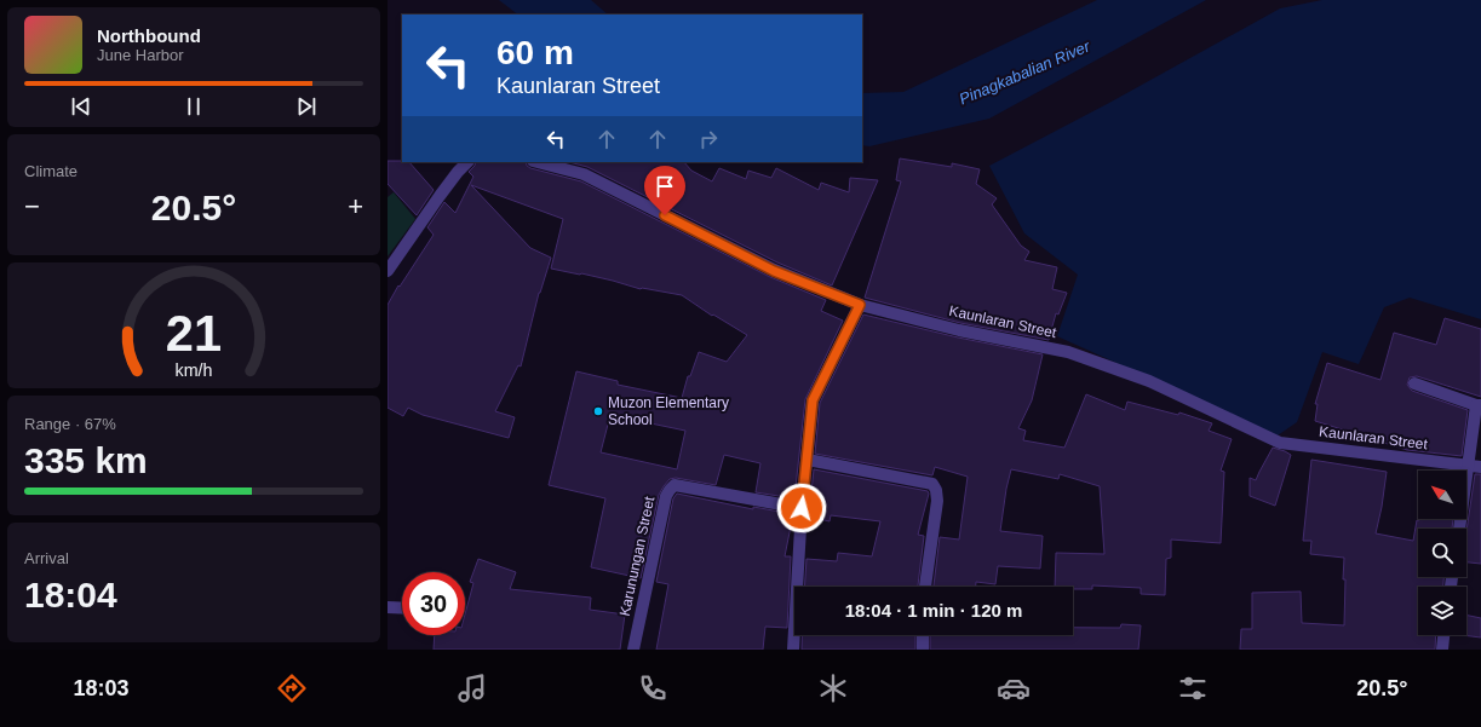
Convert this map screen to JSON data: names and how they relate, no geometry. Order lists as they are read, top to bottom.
{
  "streets": {
    "street": ["Kaunlaran Street", "Karunungan Street"]
  },
  "water": ["Pinagkabalian River"],
  "places": ["Muzon Elementary School"],
  "north": "top left",
  "page": {
    "turn": ["60 m", "Kaunlaran Street"],
    "song": ["Northbound", "June Harbor"],
    "tile": [
      "Climate",
      ["Range · 67%", "335 km"],
      ["Arrival", "18:04"]
    ],
    "heat": ["−", "20.5°", "+"],
    "limit": "30",
    "trip": "18:04 · 1 min · 120 m",
    "tabs": ["18:03", "20.5°"],
    "gauge": ["21", "km/h"]
  }
}
